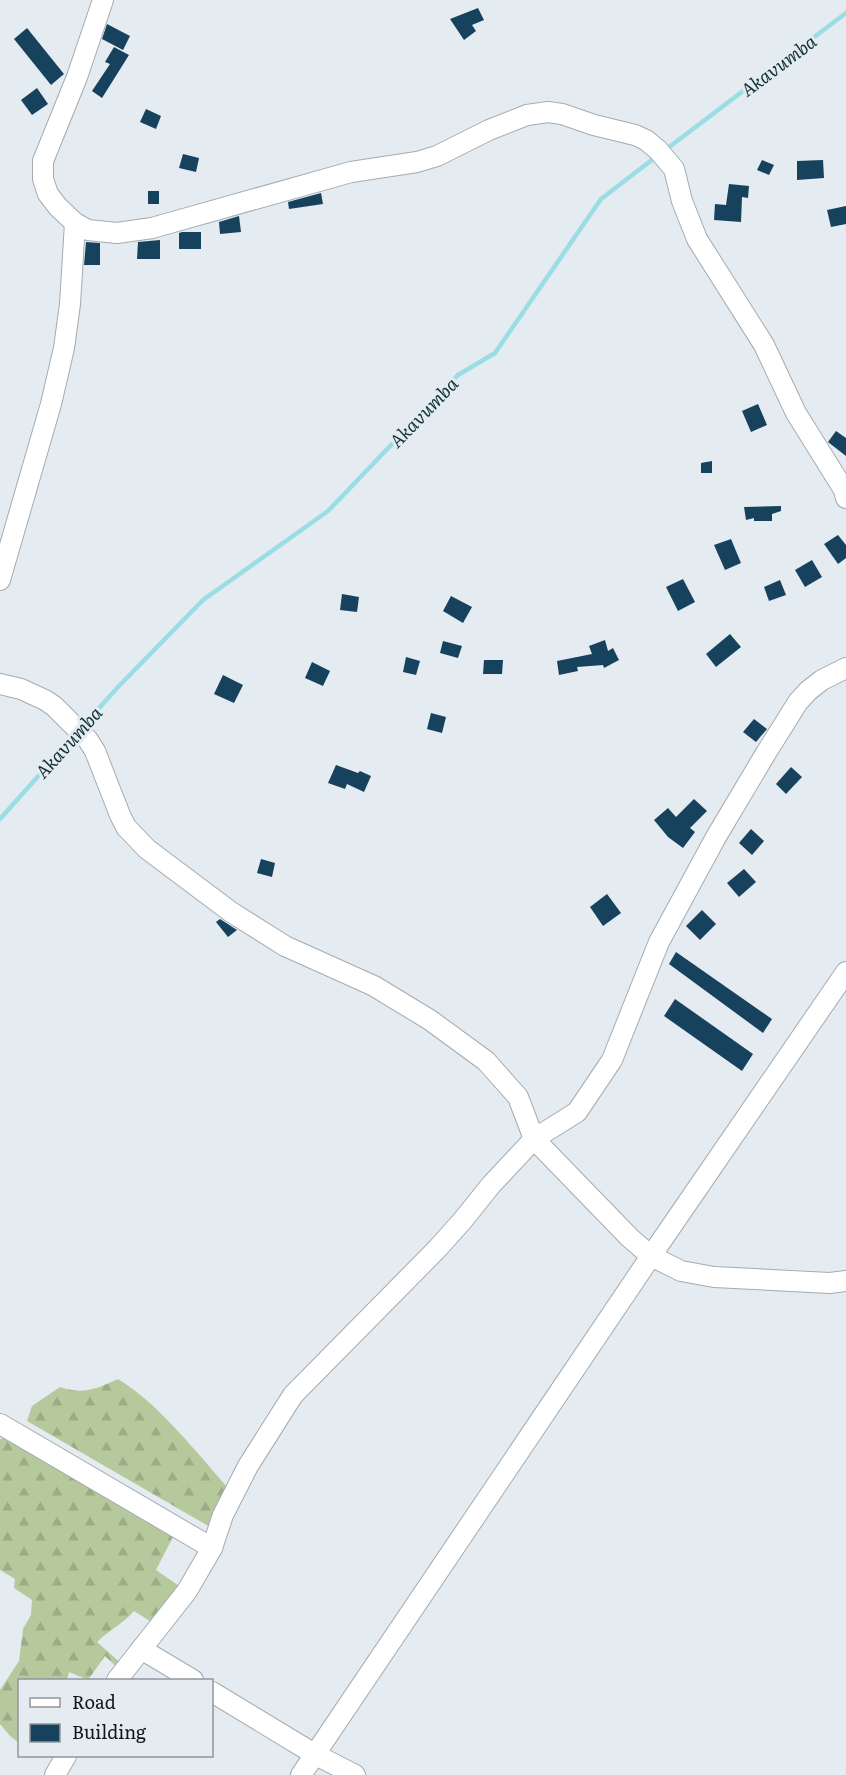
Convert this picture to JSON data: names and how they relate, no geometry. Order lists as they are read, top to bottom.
{
  "water": ["Akavumba"],
  "legend": ["Road", "Building"]
}
